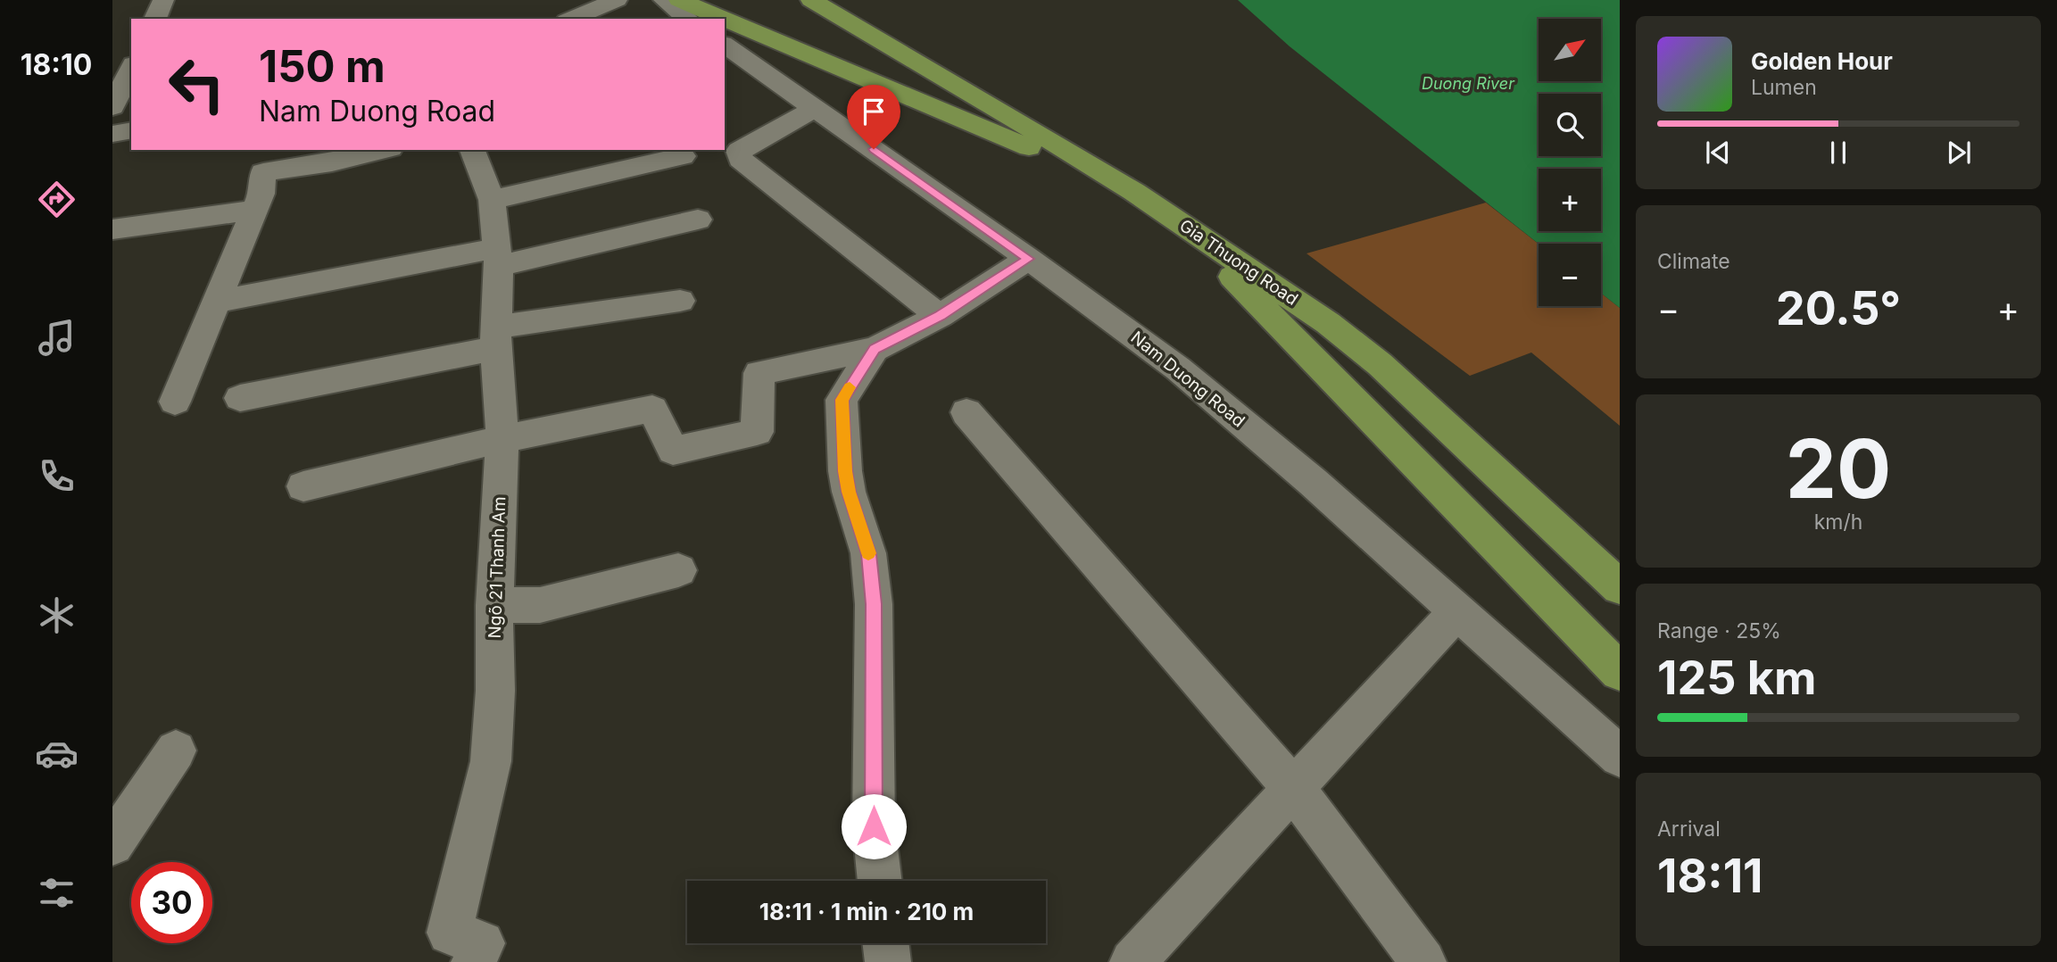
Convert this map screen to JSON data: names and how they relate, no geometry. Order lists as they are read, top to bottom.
{
  "streets": {
    "main road": ["Gia Thuong Road"],
    "street": ["Nam Duong Road", "Ngõ 21 Thanh Am"]
  },
  "water": ["Duong River"],
  "north": "top right",
  "page": {
    "tabs": "18:10",
    "map_buttons": ["+", "−"],
    "turn": ["150 m", "Nam Duong Road"],
    "song": ["Golden Hour", "Lumen"],
    "tile": [
      "Climate",
      ["20", "km/h"],
      ["Range · 25%", "125 km"],
      ["Arrival", "18:11"]
    ],
    "heat": ["−", "20.5°", "+"],
    "limit": "30",
    "trip": "18:11 · 1 min · 210 m"
  }
}
